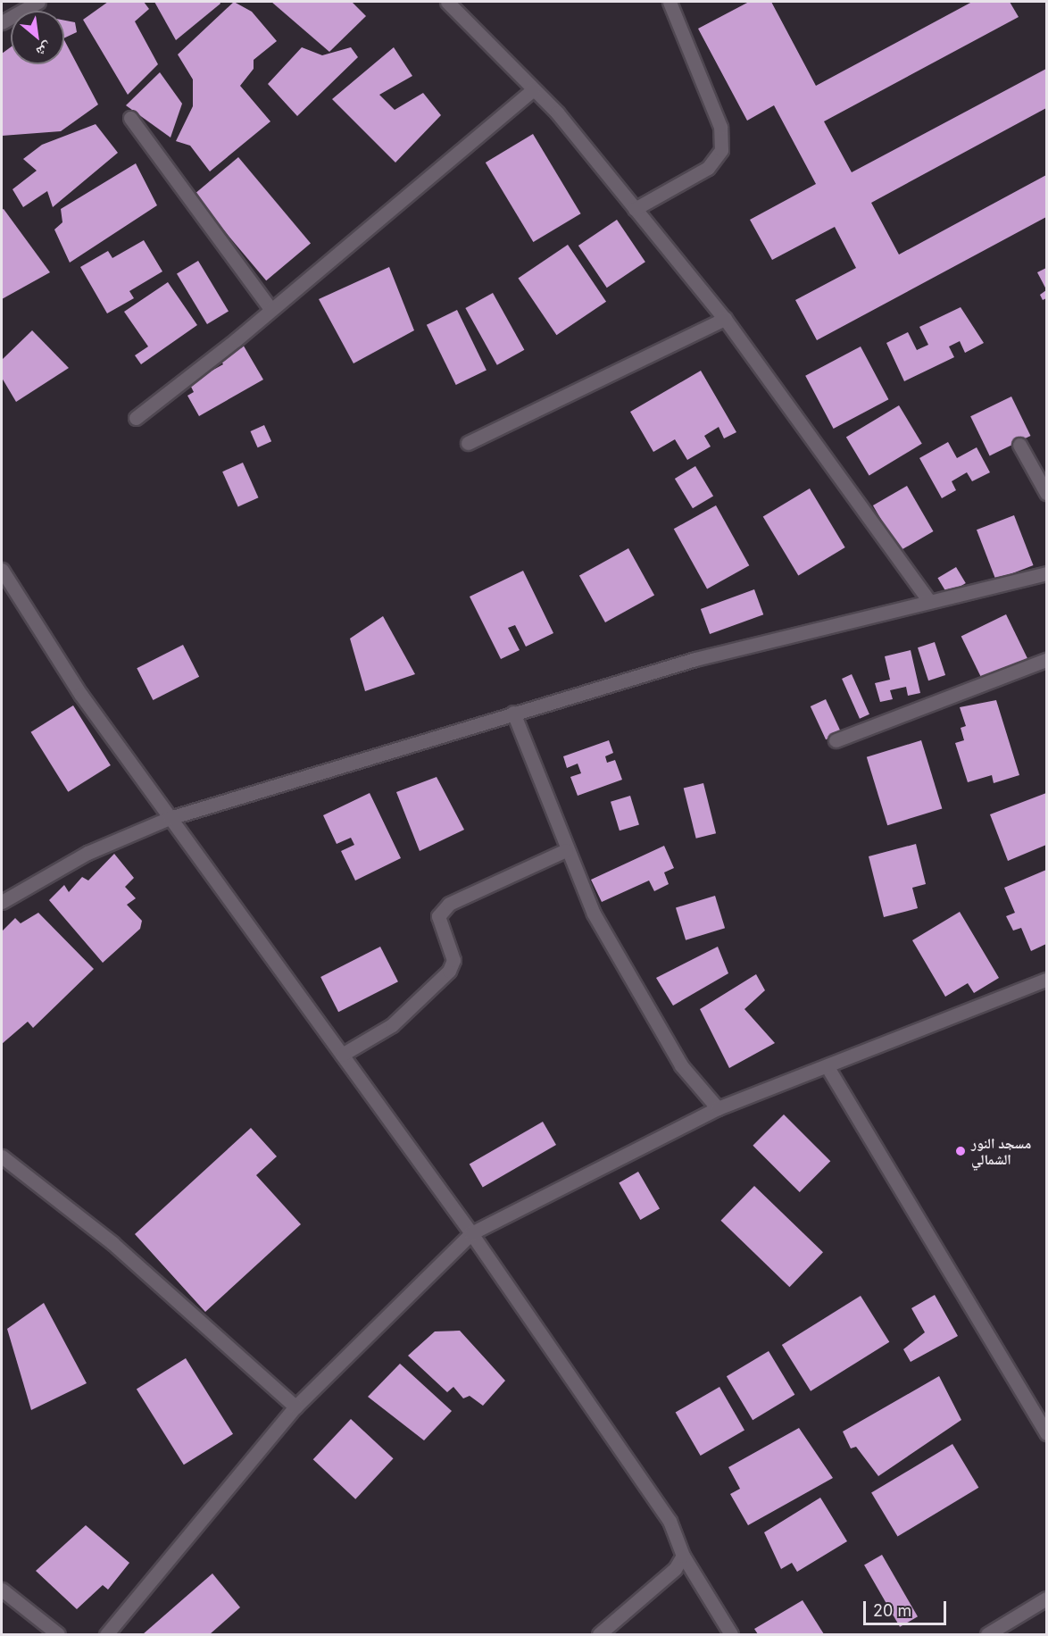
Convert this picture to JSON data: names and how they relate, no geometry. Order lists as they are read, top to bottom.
{
  "places": ["مسجد النور الشمالي"],
  "scale_bar": "20 m",
  "north": "bottom right"
}
